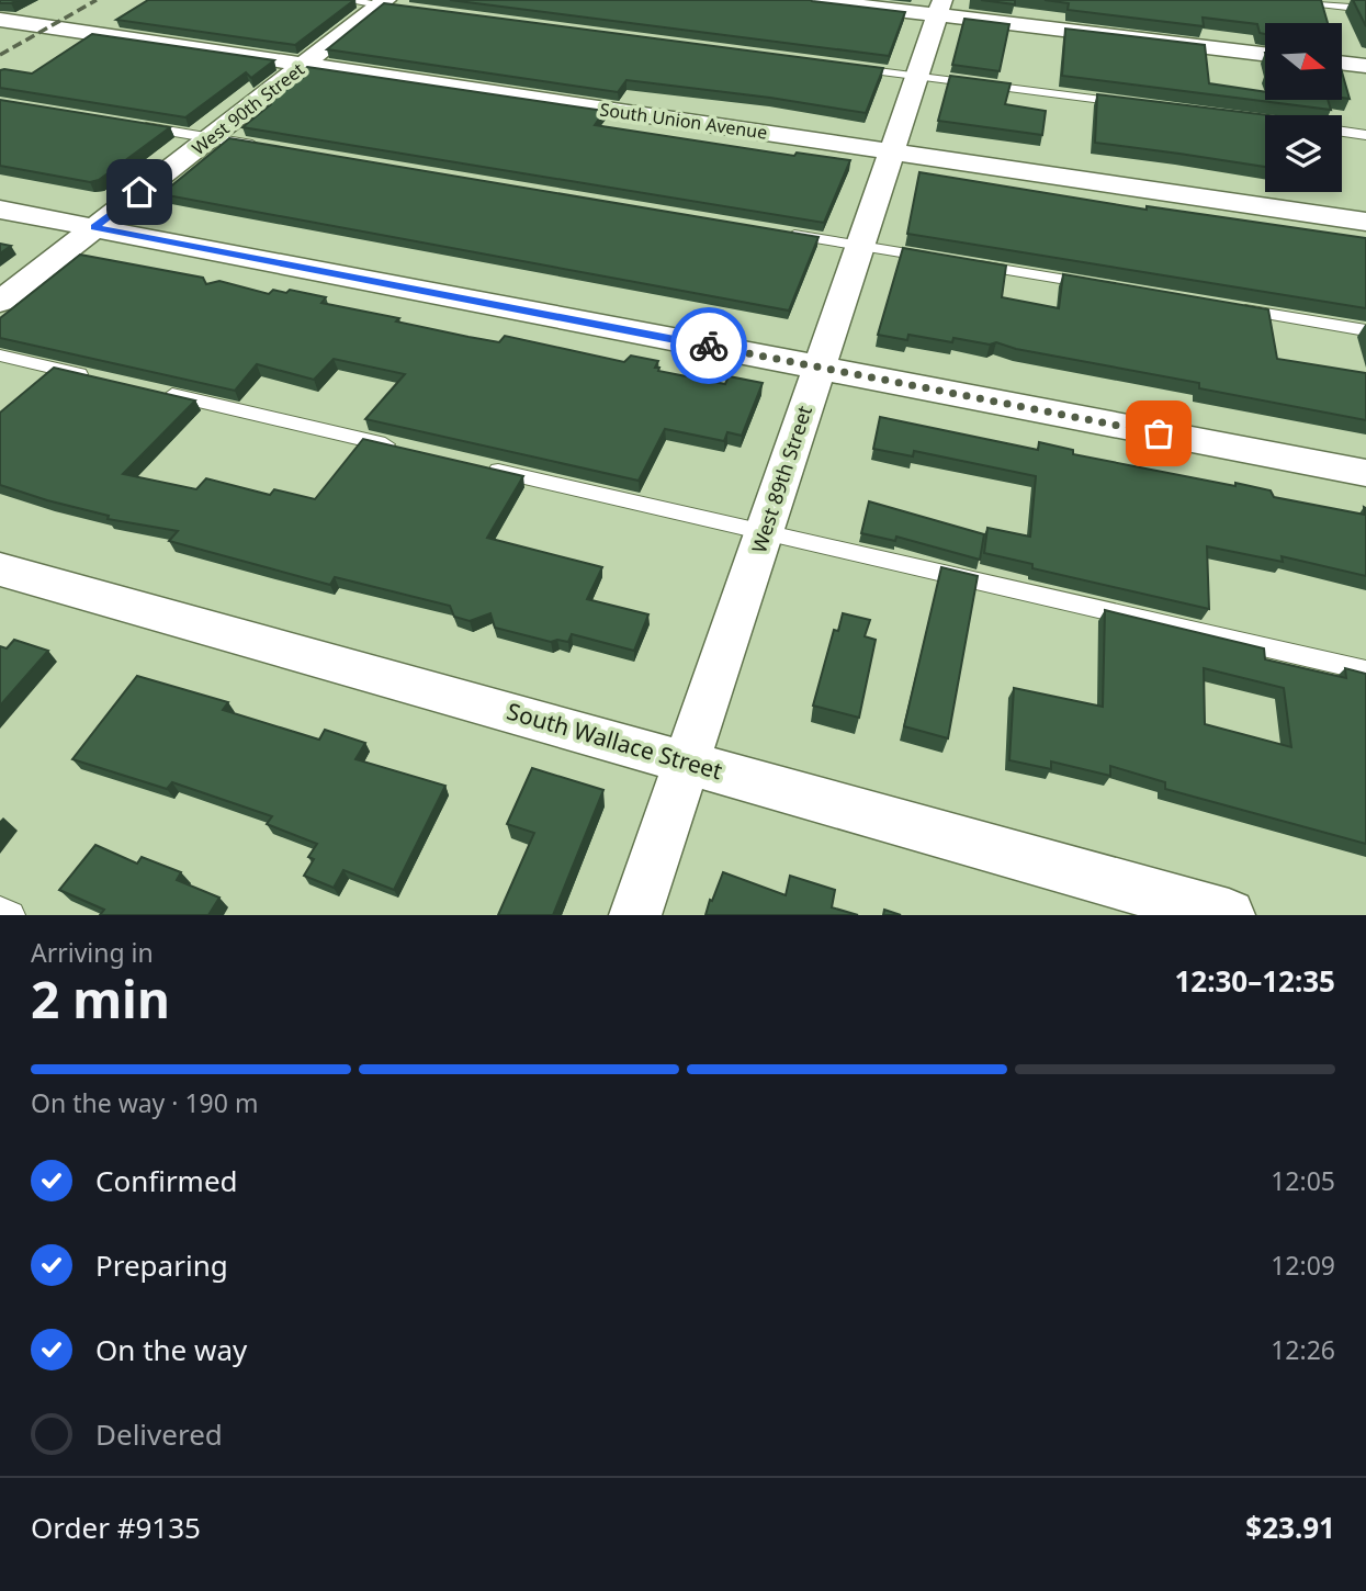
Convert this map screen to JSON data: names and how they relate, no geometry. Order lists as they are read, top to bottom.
{
  "streets": {
    "street": [
      "West 90th Street",
      "South Union Avenue",
      "West 89th Street",
      "South Wallace Street"
    ]
  },
  "crossings": [
    ["West 90th Street", "South Union Avenue"],
    ["South Union Avenue", "West 89th Street"],
    ["West 89th Street", "South Wallace Street"]
  ],
  "north": "right",
  "page": {
    "heading": ["2 min", "Arriving in", "12:30–12:35"],
    "panel": ["Order #9135", "$23.91"],
    "bar": "On the way · 190 m",
    "list": [
      ["Confirmed", "12:05"],
      ["Preparing", "12:09"],
      ["On the way", "12:26"],
      "Delivered"
    ]
  }
}
